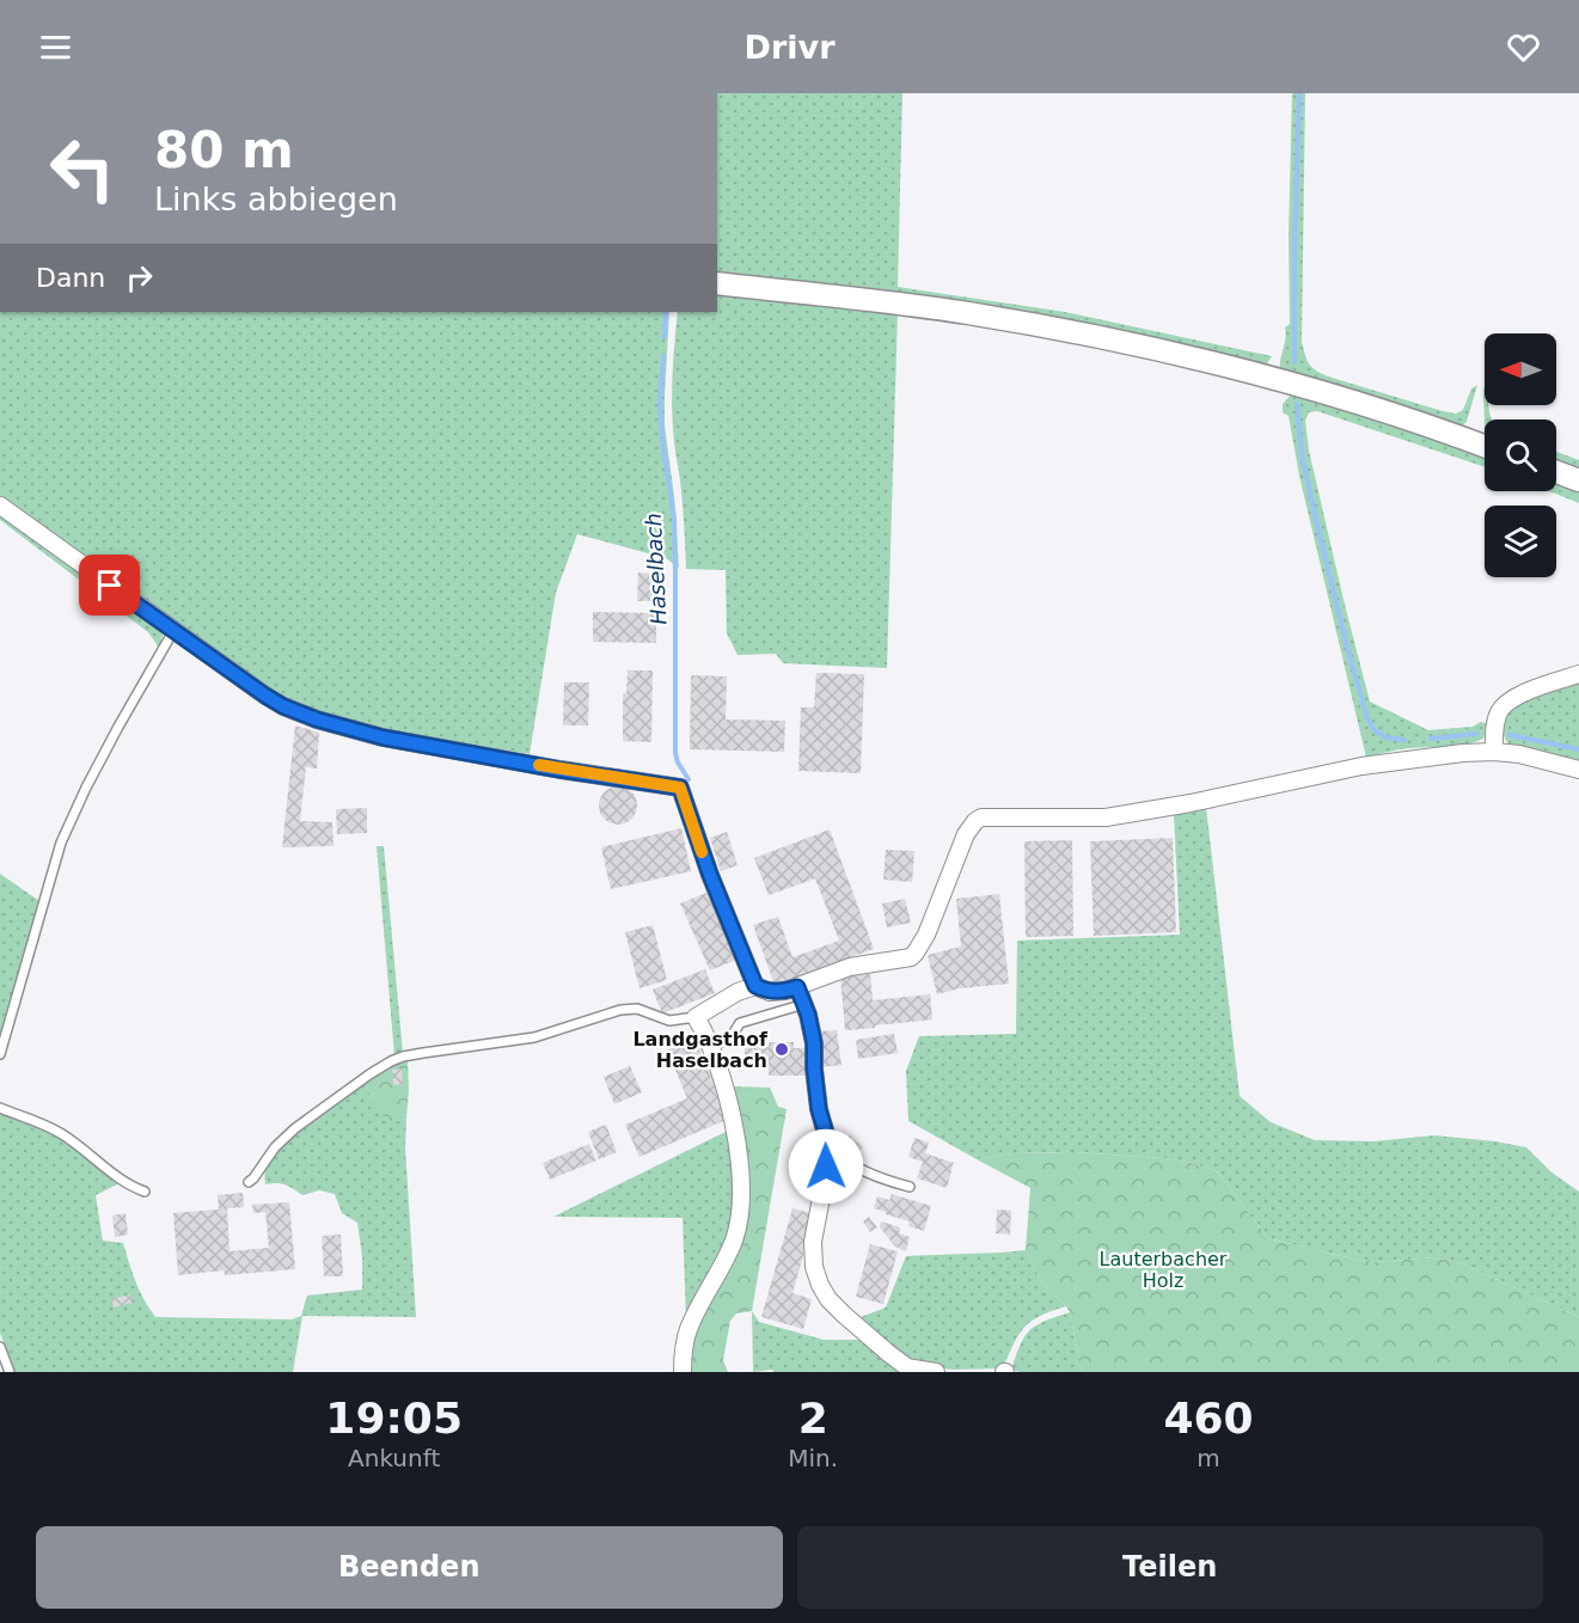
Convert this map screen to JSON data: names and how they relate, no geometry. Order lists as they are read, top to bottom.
{
  "water": ["Haselbach"],
  "parks": ["Lauterbacher Holz"],
  "places": ["Landgasthof Haselbach"],
  "north": "left",
  "page": {
    "header": "Drivr",
    "turn": ["80 m", "Links abbiegen"],
    "then": "Dann",
    "eta": [
      "19:05",
      "Ankunft",
      "2",
      "Min.",
      "460",
      "m"
    ],
    "buttons": ["Beenden", "Teilen"]
  }
}
